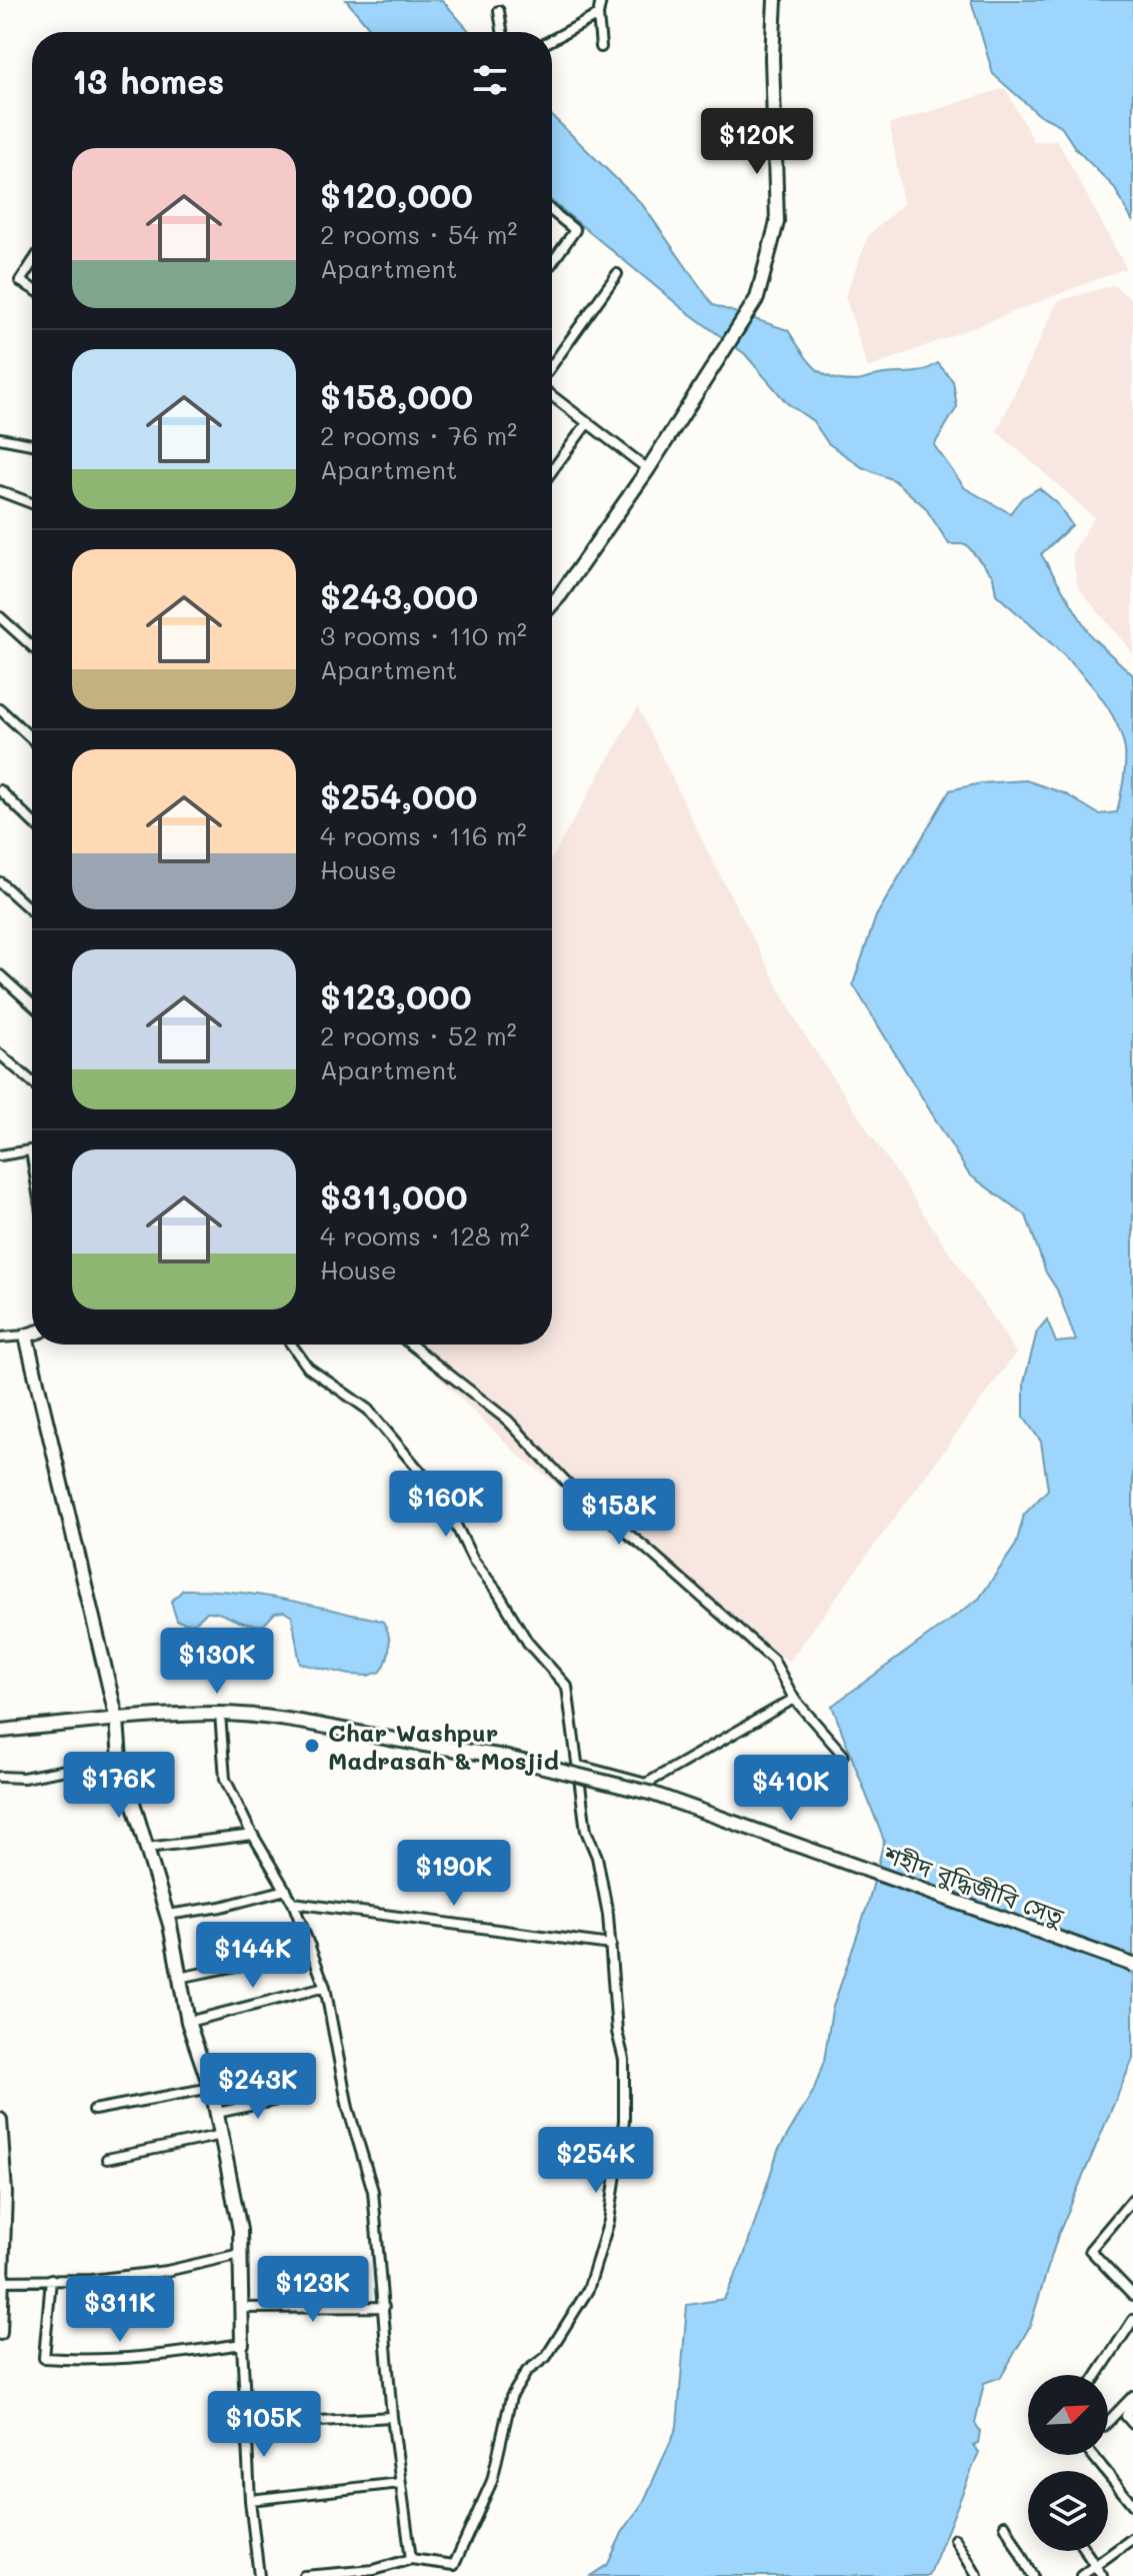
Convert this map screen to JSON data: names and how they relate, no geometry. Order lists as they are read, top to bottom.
{
  "streets": {
    "street": ["শহীদ বুদ্ধিজীবি সেতু"]
  },
  "places": ["Char Washpur Madrasah & Mosjid"],
  "north": "top right",
  "page": {
    "heading": "13 homes",
    "price": [
      "$120K",
      "$160K",
      "$158K",
      "$130K",
      "$176K",
      "$410K",
      "$190K",
      "$144K",
      "$243K",
      "$254K",
      "$123K",
      "$311K",
      "$105K"
    ],
    "list": [
      {
        "name": "$120,000",
        "note": "2 rooms · 54 m² · Apartment"
      },
      {
        "name": "$158,000",
        "note": "2 rooms · 76 m² · Apartment"
      },
      {
        "name": "$243,000",
        "note": "3 rooms · 110 m² · Apartment"
      },
      {
        "name": "$254,000",
        "note": "4 rooms · 116 m² · House"
      },
      {
        "name": "$123,000",
        "note": "2 rooms · 52 m² · Apartment"
      },
      {
        "name": "$311,000",
        "note": "4 rooms · 128 m² · House"
      }
    ]
  }
}
